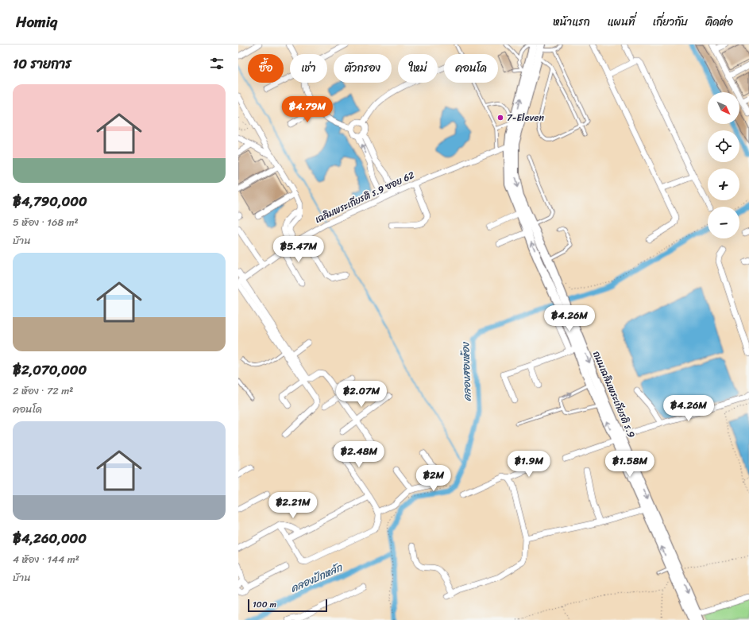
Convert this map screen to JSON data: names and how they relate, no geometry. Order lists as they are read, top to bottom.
{
  "streets": {
    "main road": ["ถนนเฉลิมพระเกียรติ ร.9"],
    "street": ["เฉลิมพระเกียรติ ร.9 ซอย 62"]
  },
  "crossings": [
    ["เฉลิมพระเกียรติ ร.9 ซอย 62", "ถนนเฉลิมพระเกียรติ ร.9"]
  ],
  "water": ["คลองสองห้อง", "คลองปักหลัก"],
  "places": ["7-Eleven"],
  "scale_bar": "100 m",
  "north": "bottom right",
  "page": {
    "header": "Homiq",
    "nav": [
      "หน้าแรก",
      "แผนที่",
      "เกี่ยวกับ",
      "ติดต่อ"
    ],
    "heading": "10 รายการ",
    "chip": [
      "ซื้อ",
      "เช่า",
      "ตัวกรอง",
      "ใหม่",
      "คอนโด"
    ],
    "list": [
      {
        "name": "฿4,790,000",
        "note": "5 ห้อง · 168 m² · บ้าน"
      },
      {
        "name": "฿2,070,000",
        "note": "2 ห้อง · 72 m² · คอนโด"
      },
      {
        "name": "฿4,260,000",
        "note": "4 ห้อง · 144 m² · บ้าน"
      }
    ],
    "map_buttons": ["+", "−"],
    "price": [
      "฿4.79M",
      "฿5.47M",
      "฿4.26M",
      "฿2.07M",
      "฿4.26M",
      "฿2.48M",
      "฿1.9M",
      "฿1.58M",
      "฿2M",
      "฿2.21M"
    ],
    "scale": "100 m"
  }
}
